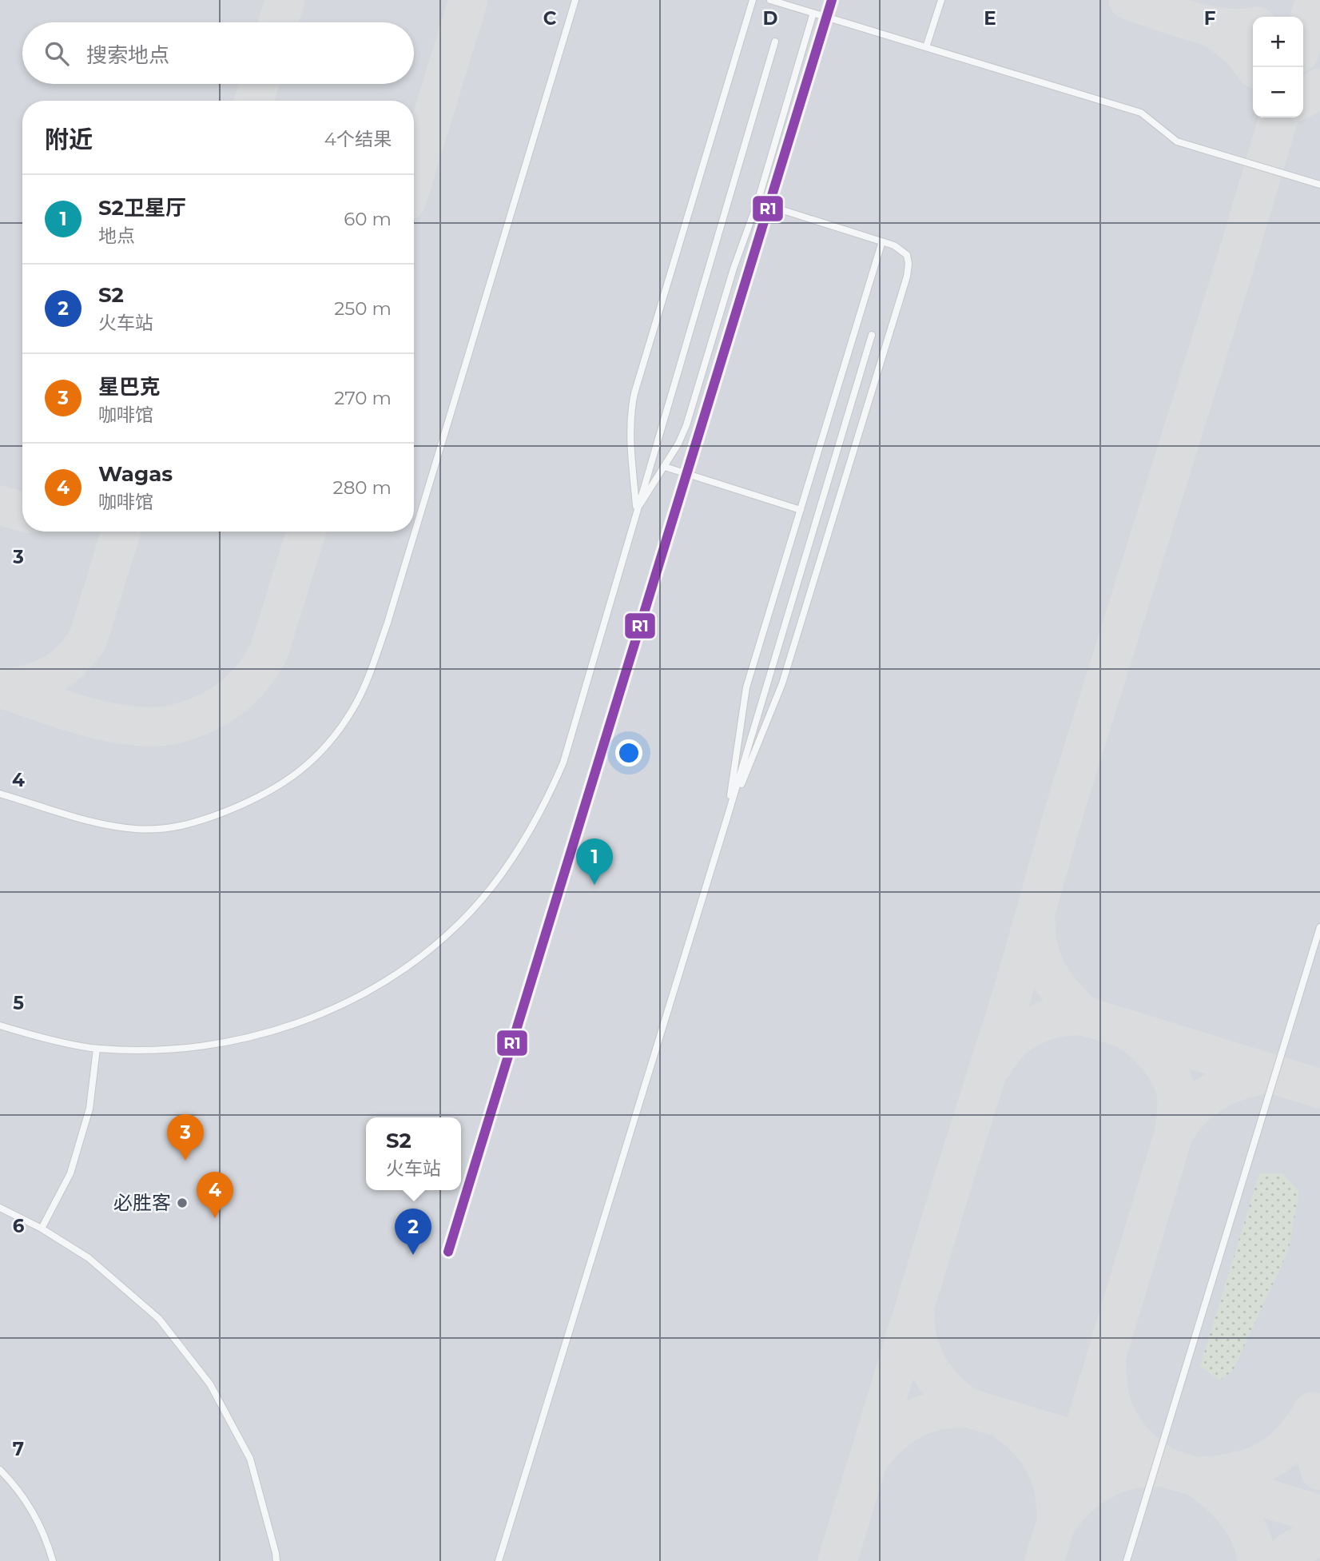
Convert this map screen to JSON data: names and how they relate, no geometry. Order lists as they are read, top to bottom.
{
  "places": ["必胜客"],
  "lines": ["transit line R1"],
  "page": {
    "map_buttons": ["+", "−"],
    "search": "搜索地点",
    "heading": ["附近", "4个结果"],
    "list": [
      {
        "mark": "1",
        "name": "S2卫星厅",
        "note": "地点",
        "value": "60 m"
      },
      {
        "mark": "2",
        "name": "S2",
        "note": "火车站",
        "value": "250 m"
      },
      {
        "mark": "3",
        "name": "星巴克",
        "note": "咖啡馆",
        "value": "270 m"
      },
      {
        "mark": "4",
        "name": "Wagas",
        "note": "咖啡馆",
        "value": "280 m"
      }
    ],
    "pins": [
      "1",
      "3",
      "4",
      "2"
    ],
    "popup": ["S2", "火车站"]
  },
  "grid": {
    "columns": [
      "C",
      "D",
      "E",
      "F"
    ],
    "rows": [
      "3",
      "4",
      "5",
      "6",
      "7"
    ]
  }
}
